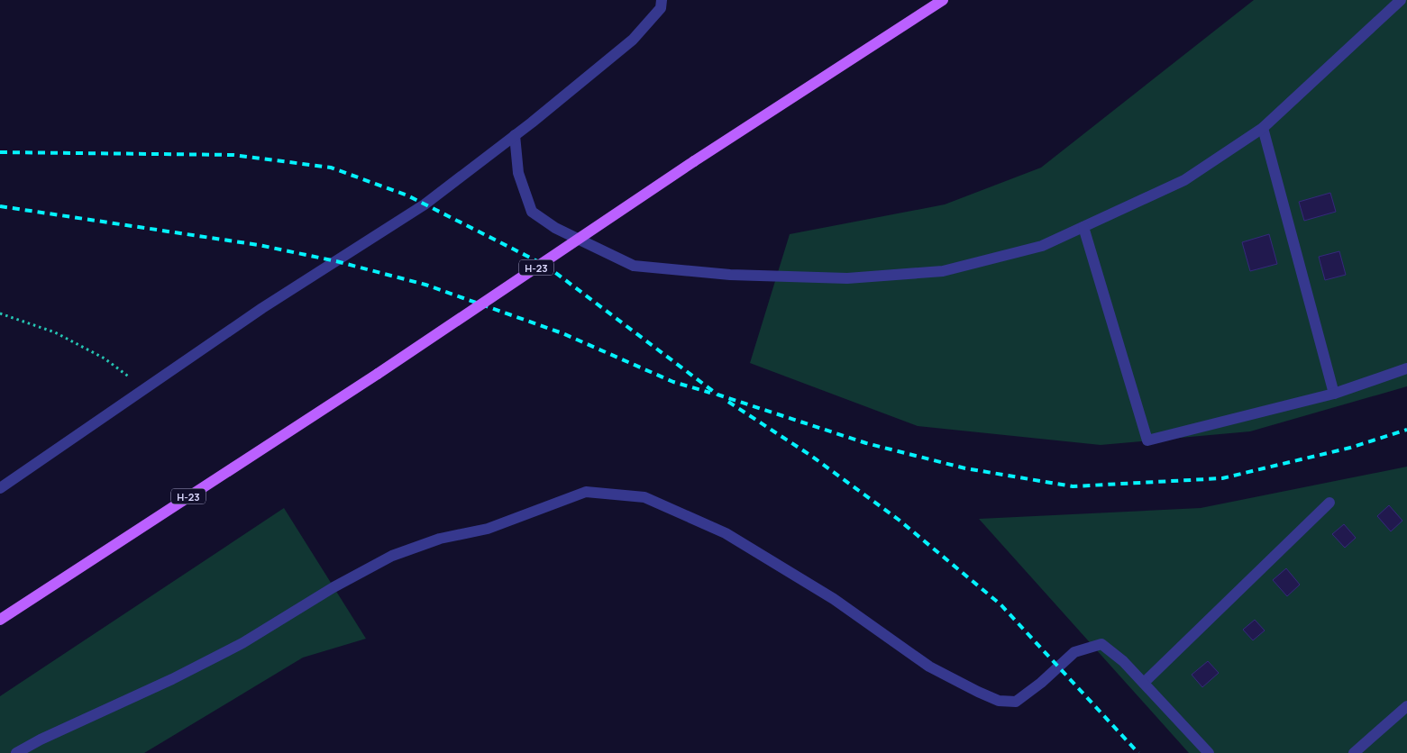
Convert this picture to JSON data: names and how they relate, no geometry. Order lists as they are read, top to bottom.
{
  "streets": {
    "main road": ["Н-23"]
  }
}
